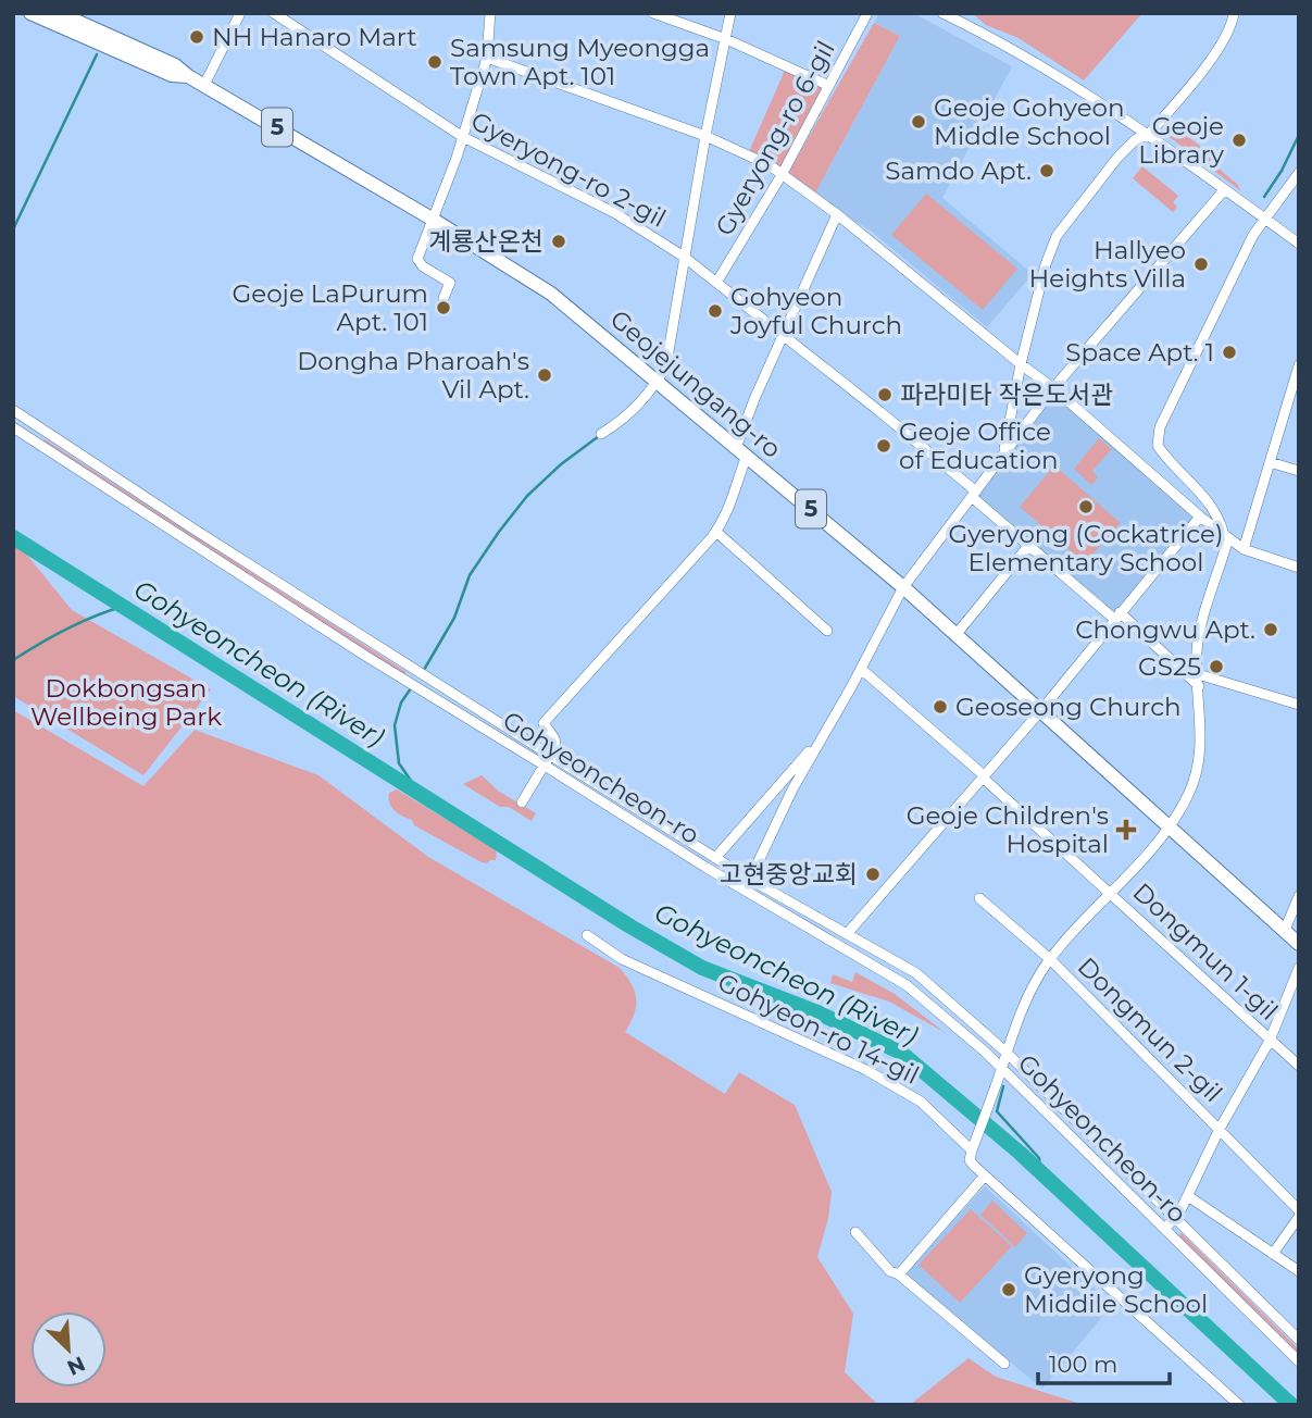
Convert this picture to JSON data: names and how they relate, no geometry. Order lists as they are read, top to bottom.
{
  "streets": {
    "main road": ["5", "Geojejungang-ro"],
    "street": [
      "Gyeryong-ro 6-gil",
      "Gyeryong-ro 2-gil",
      "Gohyeoncheon-ro",
      "Dongmun 1-gil",
      "Gohyeon-ro 14-gil",
      "Dongmun 2-gil"
    ]
  },
  "crossings": [
    ["Gyeryong-ro 6-gil", "Gyeryong-ro 2-gil"]
  ],
  "water": ["Gohyeoncheon (River)"],
  "parks": ["Dokbongsan Wellbeing Park"],
  "places": {
    "other": [
      "NH Hanaro Mart",
      "Samsung Myeongga Town Apt. 101",
      "Geoje Gohyeon Middle School",
      "Geoje Library",
      "Samdo Apt.",
      "계룡산온천",
      "Hallyeo Heights Villa",
      "Geoje LaPurum Apt. 101",
      "Gohyeon Joyful Church",
      "Space Apt. 1",
      "Dongha Pharoah's Vil Apt.",
      "파라미타 작은도서관",
      "Geoje Office of Education",
      "Gyeryong (Cockatrice) Elementary School",
      "Chongwu Apt.",
      "GS25",
      "Geoseong Church",
      "고현중앙교회",
      "Gyeryong Middile School"
    ],
    "health": ["Geoje Children's Hospital"]
  },
  "scale_bar": "100 m",
  "north": "bottom right"
}
